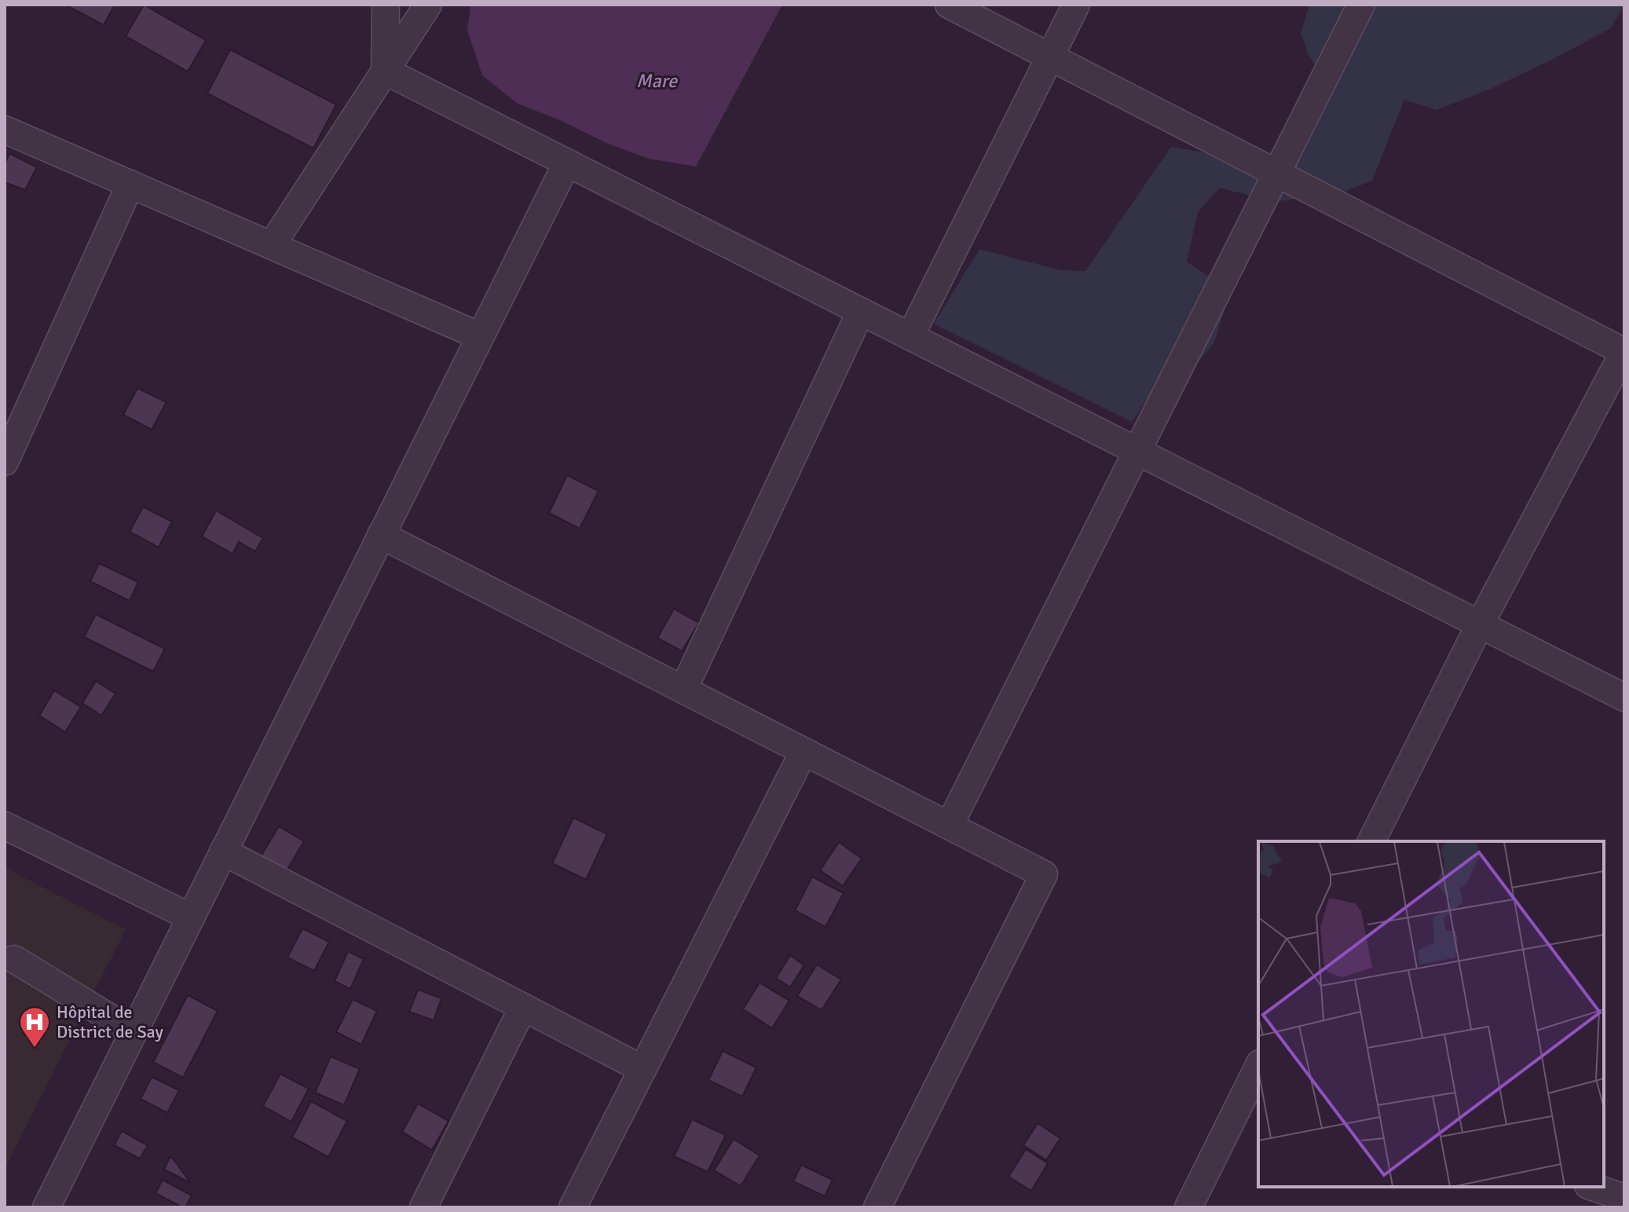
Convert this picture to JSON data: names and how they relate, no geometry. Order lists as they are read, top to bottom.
{
  "water": ["Mare"],
  "places": {
    "hospital": ["Hôpital de District de Say"]
  }
}
